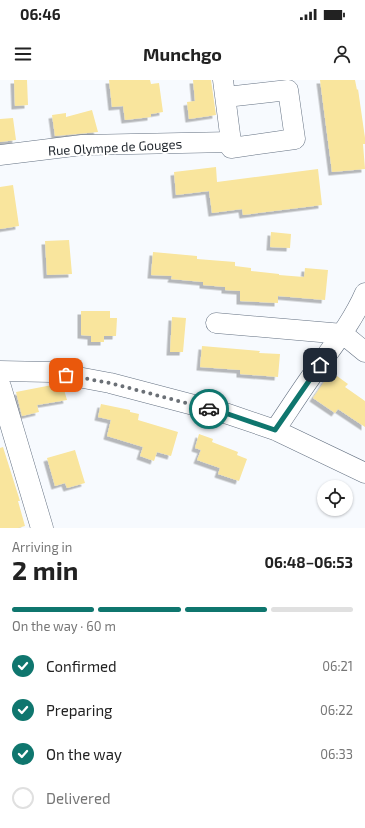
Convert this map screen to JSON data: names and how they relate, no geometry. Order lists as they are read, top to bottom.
{
  "streets": {
    "street": ["Rue Olympe de Gouges"]
  },
  "page": {
    "status": "06:46",
    "header": "Munchgo",
    "heading": ["2 min", "Arriving in", "06:48–06:53"],
    "bar": "On the way · 60 m",
    "list": [
      ["Confirmed", "06:21"],
      ["Preparing", "06:22"],
      ["On the way", "06:33"],
      "Delivered"
    ]
  }
}
